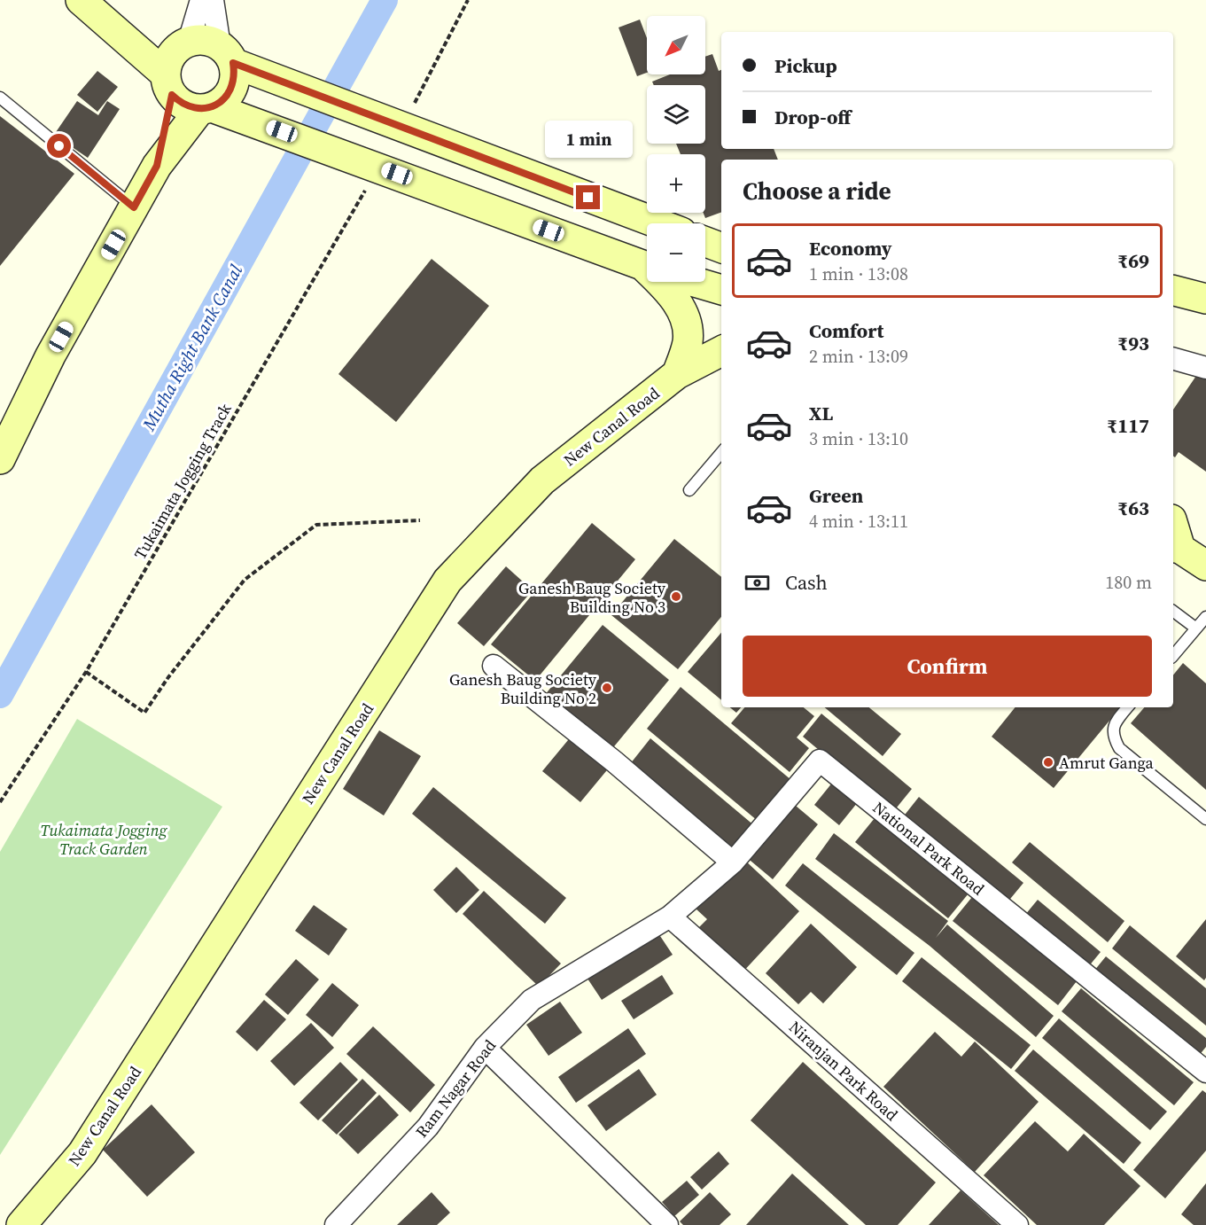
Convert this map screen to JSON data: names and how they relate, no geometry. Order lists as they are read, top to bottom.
{
  "streets": {
    "street": [
      "New Canal Road",
      "National Park Road",
      "Niranjan Park Road",
      "Ram Nagar Road"
    ],
    "path": ["Tukaimata Jogging Track"]
  },
  "crossings": [
    ["National Park Road", "Niranjan Park Road"],
    ["National Park Road", "Ram Nagar Road"],
    ["Niranjan Park Road", "Ram Nagar Road"]
  ],
  "water": ["Mutha Right Bank Canal"],
  "parks": ["Tukaimata Jogging Track Garden"],
  "places": ["Ganesh Baug Society Building No 3", "Ganesh Baug Society Building No 2", "Amrut Ganga"],
  "north": "bottom left",
  "page": {
    "map_buttons": ["+", "−"],
    "banner": ["Pickup", "Drop-off"],
    "bubble": "1 min",
    "heading": "Choose a ride",
    "list": [
      {
        "name": "Economy",
        "note": "1 min · 13:08",
        "value": "₹69"
      },
      {
        "name": "Comfort",
        "note": "2 min · 13:09",
        "value": "₹93"
      },
      {
        "name": "XL",
        "note": "3 min · 13:10",
        "value": "₹117"
      },
      {
        "name": "Green",
        "note": "4 min · 13:11",
        "value": "₹63"
      }
    ],
    "pay": ["Cash", "180 m"],
    "buttons": "Confirm"
  }
}
